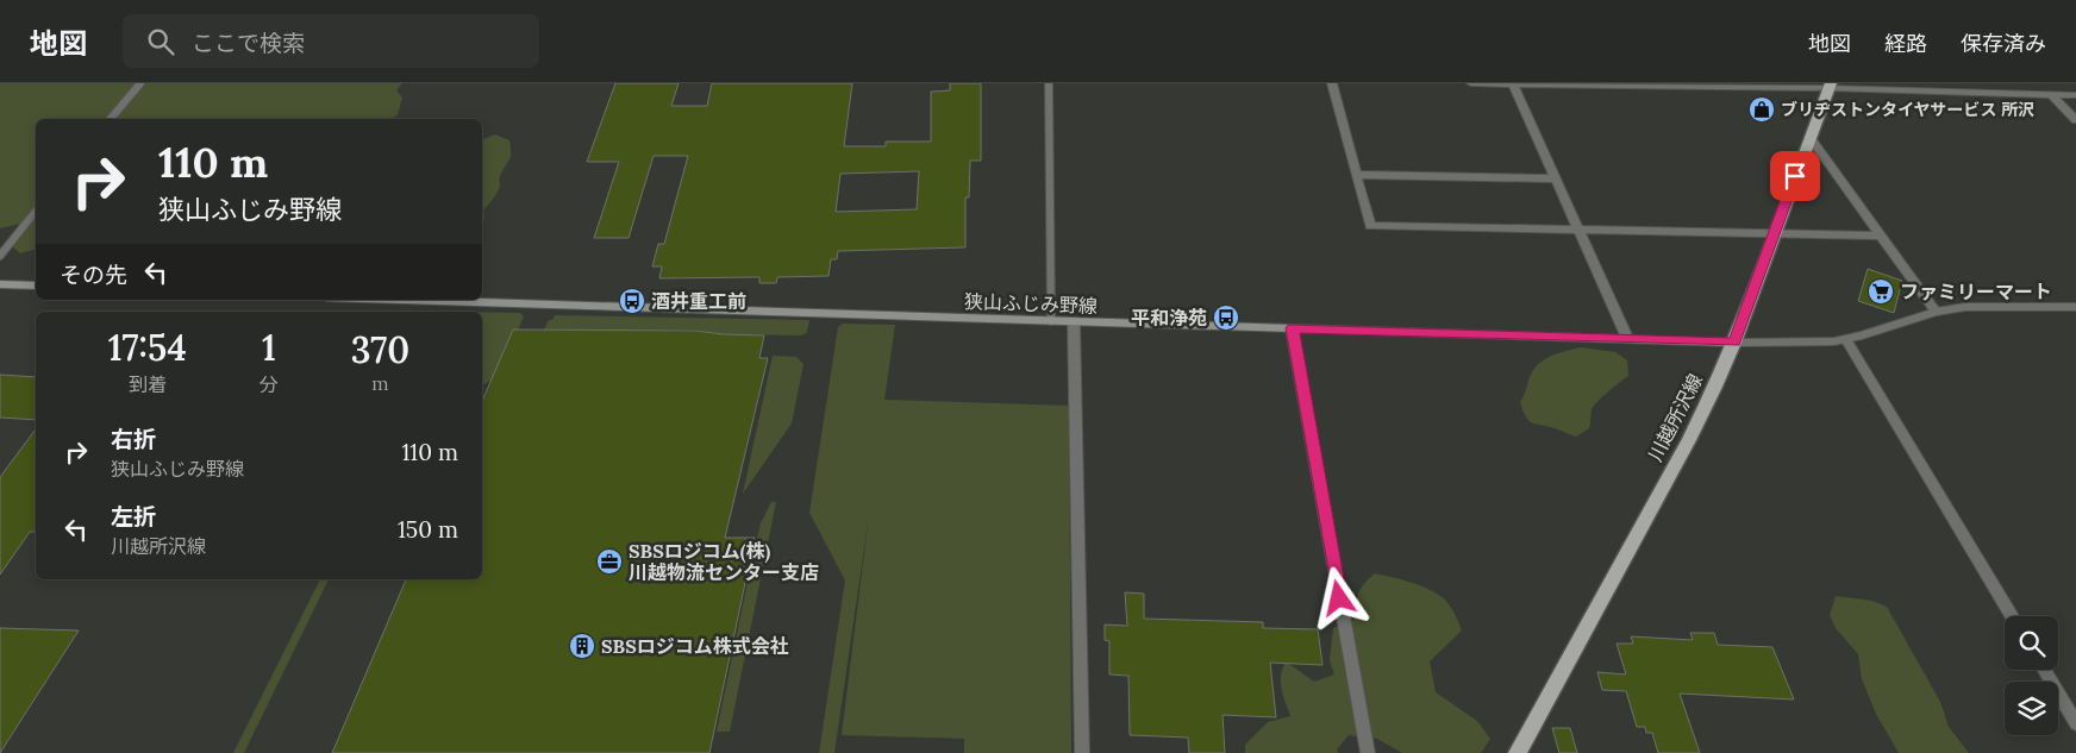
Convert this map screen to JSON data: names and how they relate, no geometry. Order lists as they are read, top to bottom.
{
  "streets": {
    "main road": ["狭山ふじみ野線", "川越所沢線"]
  },
  "crossings": [
    ["狭山ふじみ野線", "川越所沢線"]
  ],
  "places": {
    "shop": ["ブリヂストンタイヤサービス 所沢"],
    "supermarket": ["ファミリーマート"],
    "bus stop": ["酒井重工前", "平和浄苑"],
    "office": ["SBSロジコム(株) 川越物流センター支店"],
    "building": ["SBSロジコム株式会社"]
  },
  "page": {
    "header": "地図",
    "search": "ここで検索",
    "nav": ["地図", "経路", "保存済み"],
    "turn": ["110 m", "狭山ふじみ野線"],
    "then": "その先",
    "eta": [
      "17:54",
      "到着",
      "1",
      "分",
      "370",
      "m"
    ],
    "list": [
      {
        "name": "右折",
        "note": "狭山ふじみ野線",
        "value": "110 m"
      },
      {
        "name": "左折",
        "note": "川越所沢線",
        "value": "150 m"
      }
    ]
  }
}
